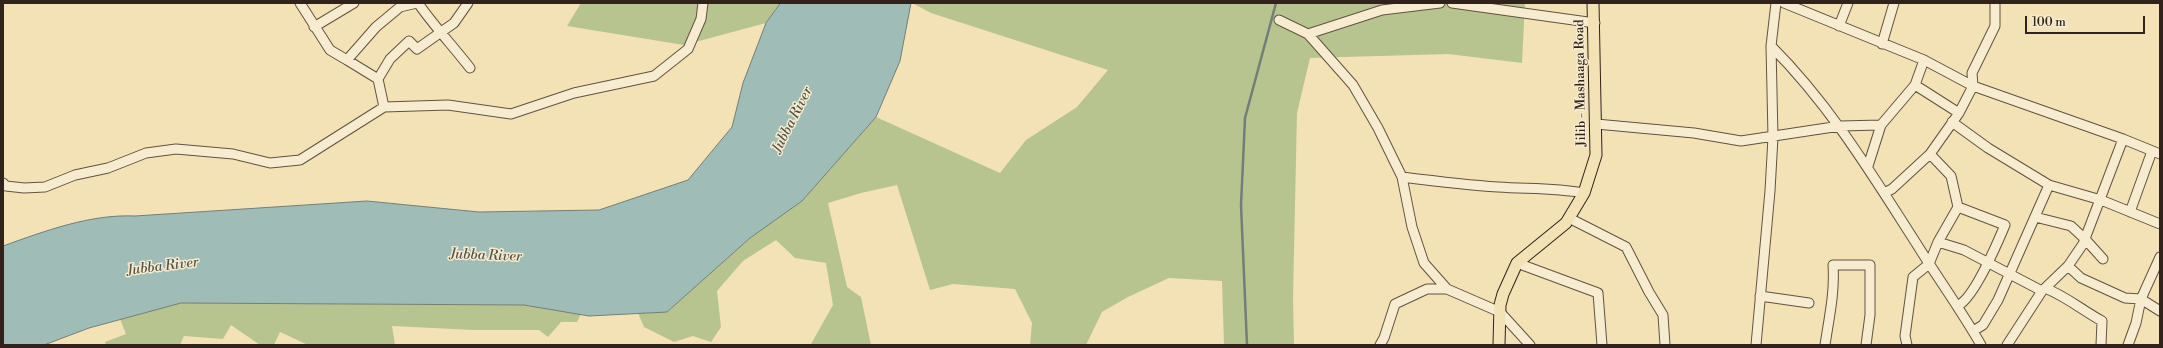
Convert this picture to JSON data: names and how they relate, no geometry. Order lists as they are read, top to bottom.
{
  "streets": {
    "main road": ["Jilib - Mashaaga Road"]
  },
  "water": ["Jubba River"],
  "scale_bar": "100 m"
}
